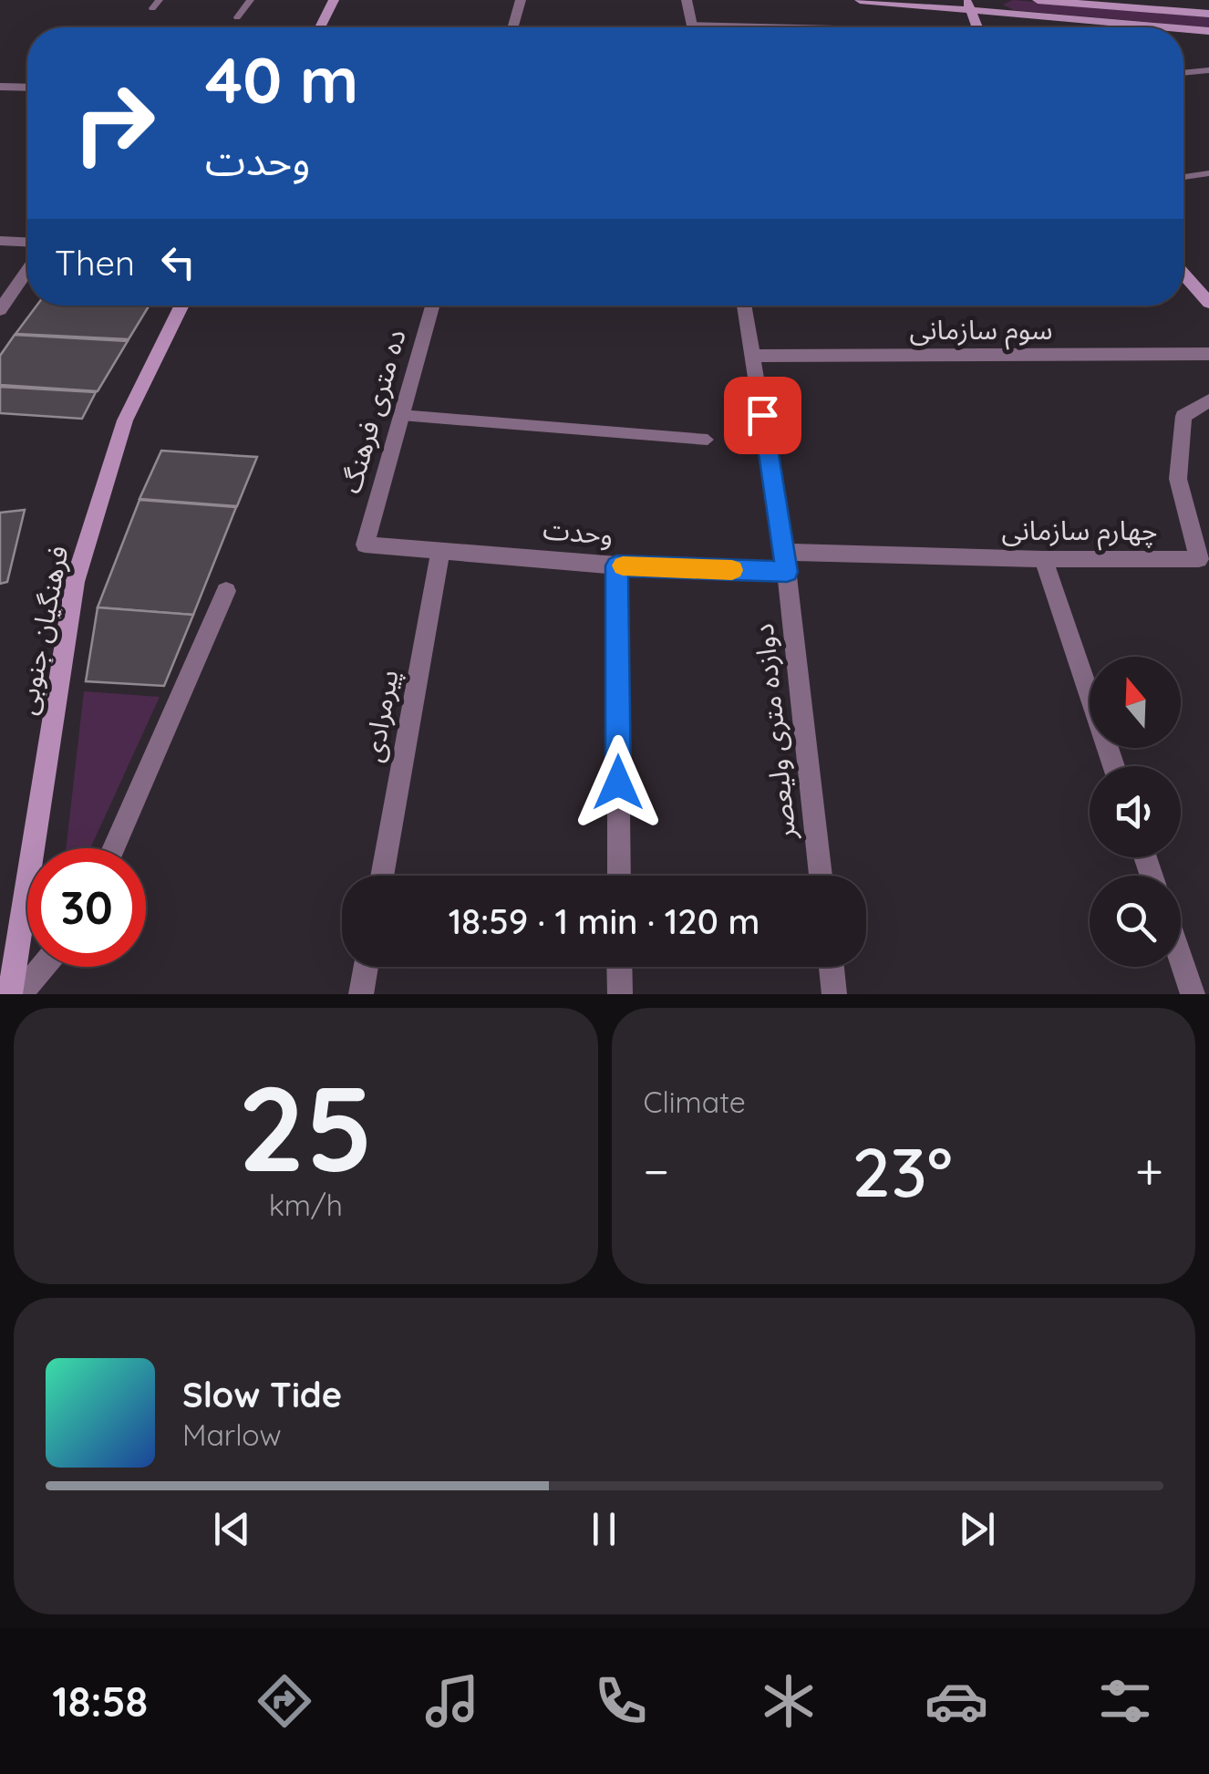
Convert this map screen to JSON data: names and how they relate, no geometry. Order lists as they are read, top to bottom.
{
  "streets": {
    "main road": ["فرهنگیان جنوبی"],
    "street": [
      "سوم سازمانی",
      "ده متری فرهنگ",
      "چهارم سازمانی",
      "وحدت",
      "پیرمرادی",
      "دوازده متری ولیعصر"
    ]
  },
  "crossings": [
    ["سوم سازمانی", "دوازده متری ولیعصر"],
    ["ده متری فرهنگ", "وحدت"],
    ["چهارم سازمانی", "وحدت"],
    ["چهارم سازمانی", "دوازده متری ولیعصر"],
    ["وحدت", "پیرمرادی"],
    ["وحدت", "دوازده متری ولیعصر"]
  ],
  "north": "top",
  "page": {
    "turn": ["40 m", "وحدت"],
    "then": "Then",
    "limit": "30",
    "trip": "18:59 · 1 min · 120 m",
    "tile": [
      ["25", "km/h"],
      "Climate"
    ],
    "heat": ["−", "23°", "+"],
    "song": ["Slow Tide", "Marlow"],
    "tabs": "18:58"
  }
}
